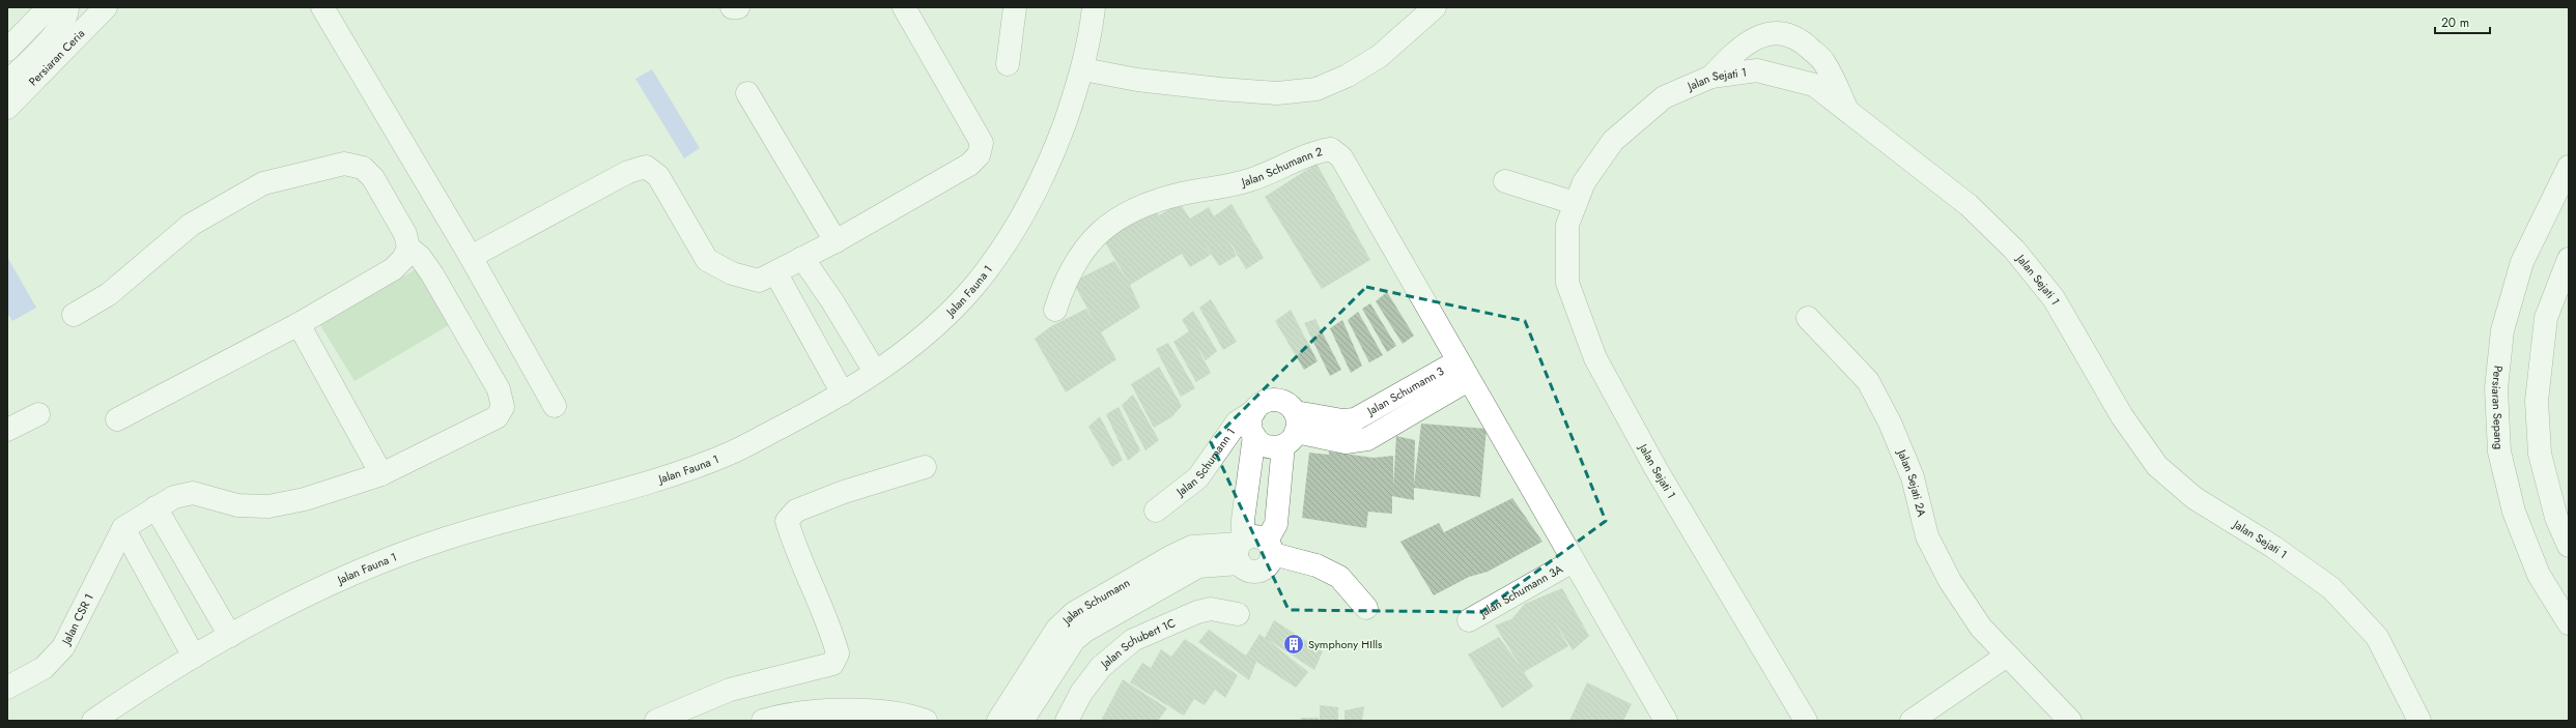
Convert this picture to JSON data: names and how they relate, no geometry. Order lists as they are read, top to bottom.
{
  "streets": {
    "street": [
      "Persiaran Ceria",
      "Jalan Sejati 1",
      "Jalan Schumann 2",
      "Jalan Fauna 1",
      "Jalan Schumann 3",
      "Persiaran Sepang",
      "Jalan Schumann 1",
      "Jalan Sejati 2A",
      "Jalan Schumann 3A",
      "Jalan Schumann",
      "Jalan CSR 1",
      "Jalan Schubert 1C"
    ]
  },
  "crossings": [
    ["Jalan Schumann 2", "Jalan Schumann 3"],
    ["Jalan Schumann 3", "Jalan Schumann 1"]
  ],
  "places": {
    "building": ["Symphony HIlls"]
  },
  "scale_bar": "20 m"
}
